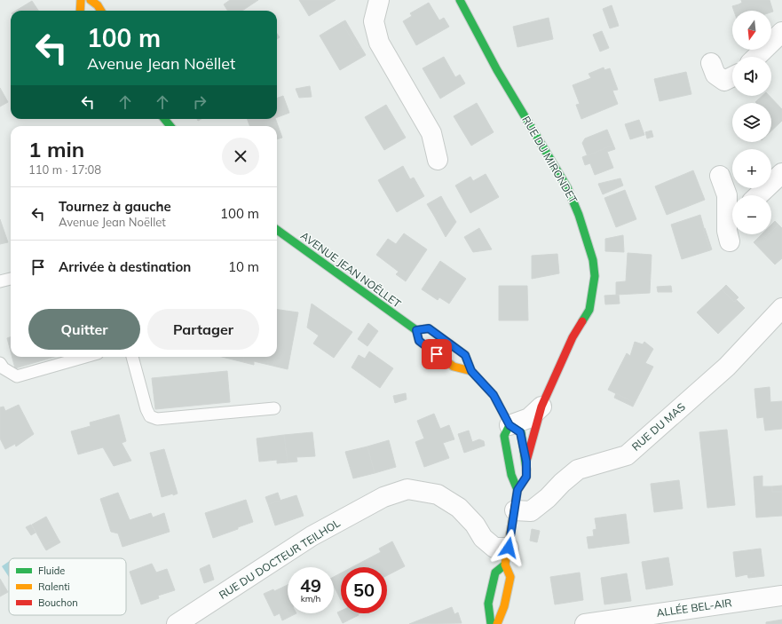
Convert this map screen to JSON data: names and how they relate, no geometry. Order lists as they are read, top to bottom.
{
  "streets": {
    "main road": ["RUE DU MIRONDET", "AVENUE JEAN NOËLLET"],
    "street": ["RUE DU MAS", "RUE DU DOCTEUR TEILHOL", "ALLÉE BEL-AIR"]
  },
  "legend": ["Fluide", "Ralenti", "Bouchon"],
  "north": "bottom",
  "page": {
    "map_buttons": ["+", "−"],
    "turn": ["100 m", "Avenue Jean Noëllet"],
    "heading": ["1 min", "110 m · 17:08"],
    "list": [
      {
        "name": "Tournez à gauche",
        "note": "Avenue Jean Noëllet",
        "value": "100 m"
      },
      {
        "name": "Arrivée à destination",
        "value": "10 m"
      }
    ],
    "buttons": ["Quitter", "Partager"],
    "speed": "49 km/h",
    "limit": "50"
  }
}
